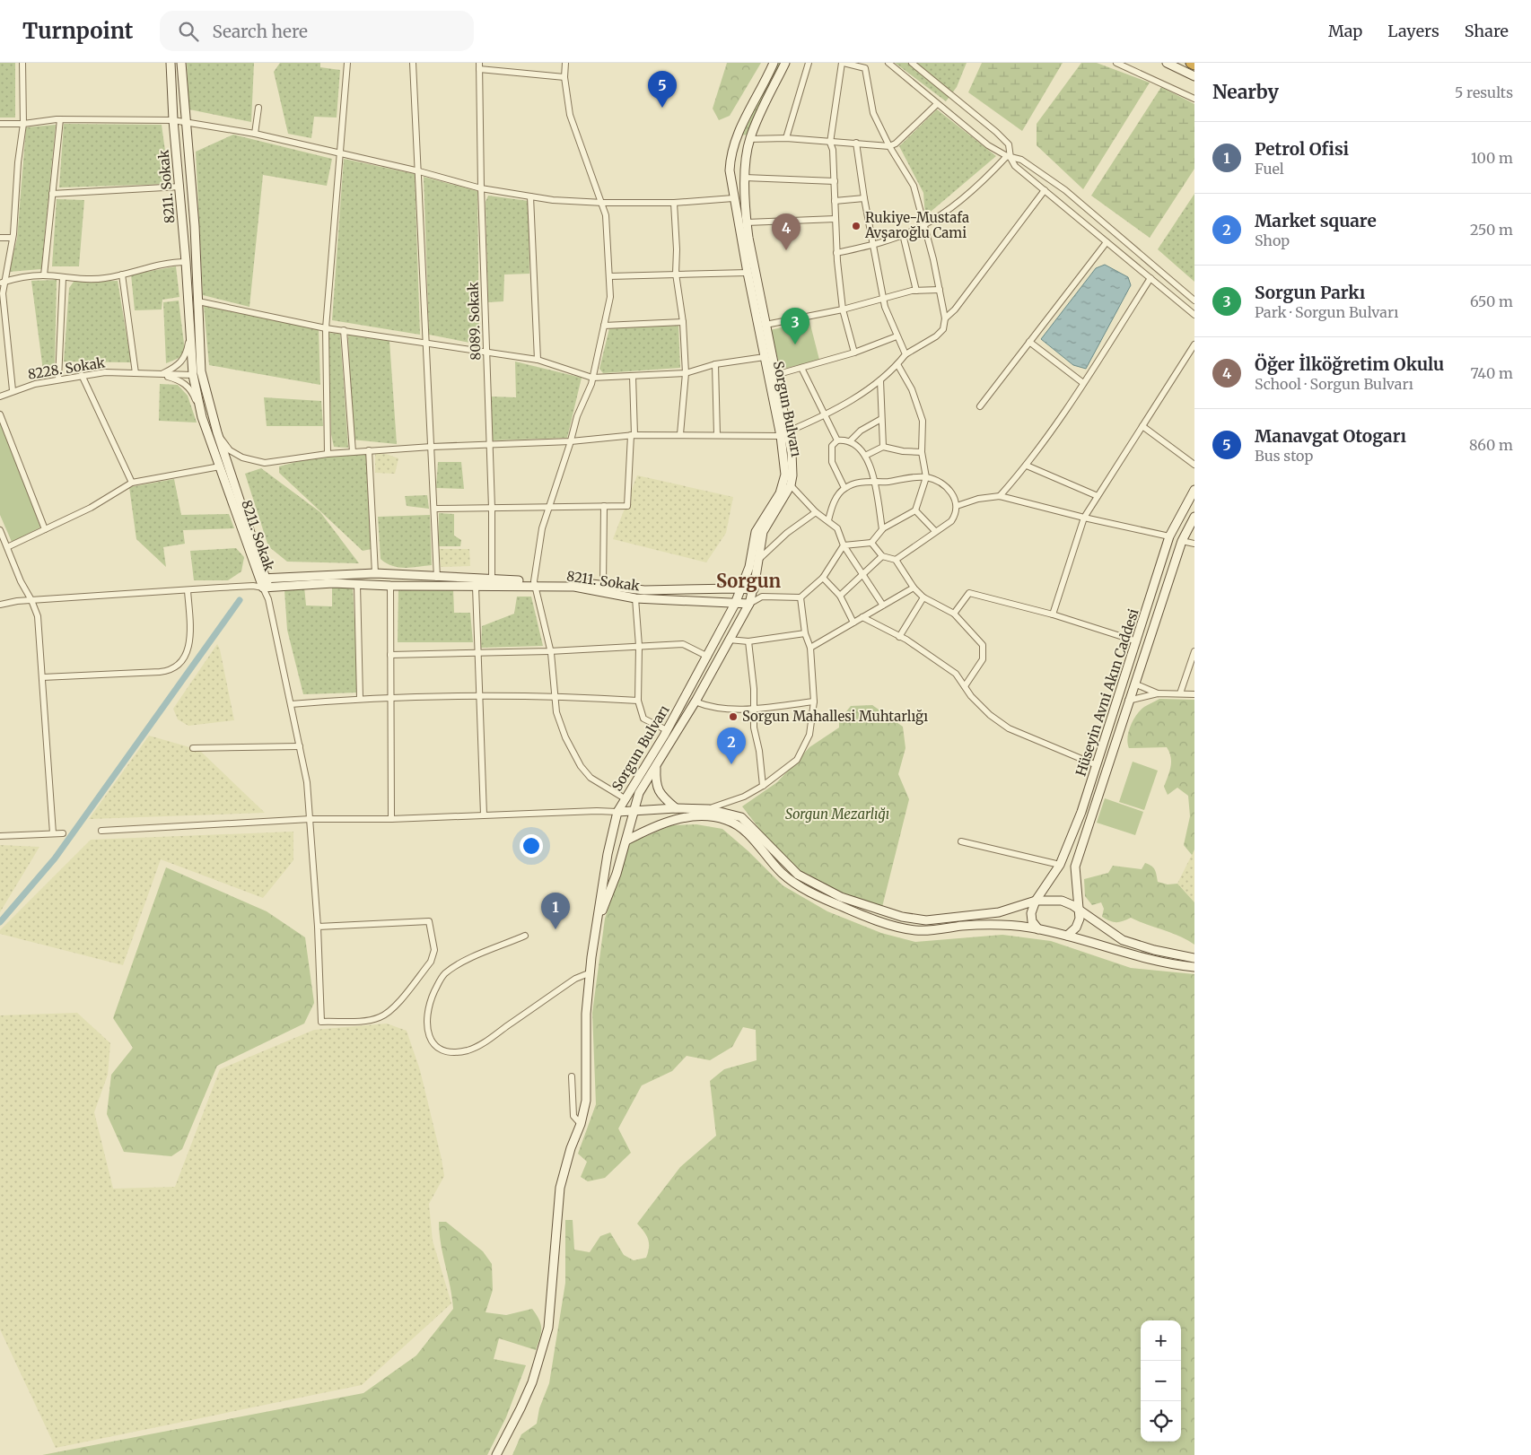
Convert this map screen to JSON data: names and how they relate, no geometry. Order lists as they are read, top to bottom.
{
  "streets": {
    "main road": ["8211. Sokak", "Sorgun Bulvarı", "Hüseyin Avni Akın Caddesi"],
    "street": ["8089. Sokak", "8228. Sokak"]
  },
  "crossings": [
    ["8211. Sokak", "8228. Sokak"],
    ["8211. Sokak", "Sorgun Bulvarı"]
  ],
  "districts": ["Sorgun"],
  "parks": ["Sorgun Mezarlığı"],
  "places": ["Rukiye-Mustafa Avşaroğlu Cami", "Sorgun Mahallesi Muhtarlığı"],
  "page": {
    "header": "Turnpoint",
    "search": "Search here",
    "nav": ["Map", "Layers", "Share"],
    "heading": ["Nearby", "5 results"],
    "pins": [
      "5",
      "4",
      "3",
      "2",
      "1"
    ],
    "list": [
      {
        "mark": "1",
        "name": "Petrol Ofisi",
        "note": "Fuel",
        "value": "100 m"
      },
      {
        "mark": "2",
        "name": "Market square",
        "note": "Shop",
        "value": "250 m"
      },
      {
        "mark": "3",
        "name": "Sorgun Parkı",
        "note": "Park · Sorgun Bulvarı",
        "value": "650 m"
      },
      {
        "mark": "4",
        "name": "Öğer İlköğretim Okulu",
        "note": "School · Sorgun Bulvarı",
        "value": "740 m"
      },
      {
        "mark": "5",
        "name": "Manavgat Otogarı",
        "note": "Bus stop",
        "value": "860 m"
      }
    ],
    "map_buttons": ["+", "−"]
  }
}
